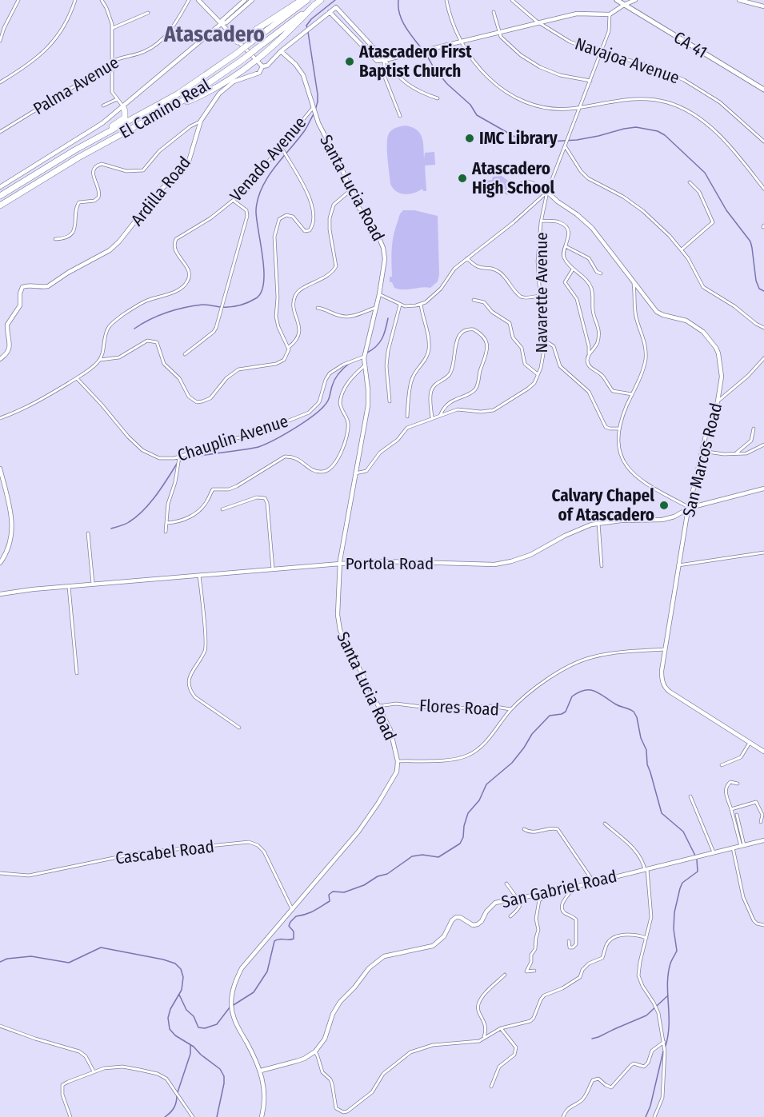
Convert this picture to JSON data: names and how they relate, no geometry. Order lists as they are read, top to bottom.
{
  "streets": {
    "highway": ["El Camino Real"],
    "main road": ["CA 41"],
    "street": [
      "Navajoa Avenue",
      "Palma Avenue",
      "Venado Avenue",
      "Santa Lucia Road",
      "Ardilla Road",
      "Navarette Avenue",
      "Chauplin Avenue",
      "San Marcos Road",
      "Portola Road",
      "Flores Road",
      "Cascabel Road",
      "San Gabriel Road"
    ]
  },
  "crossings": [
    ["Navajoa Avenue", "Navarette Avenue"],
    ["Venado Avenue", "Santa Lucia Road"],
    ["Santa Lucia Road", "Ardilla Road"],
    ["Santa Lucia Road", "Navarette Avenue"],
    ["Santa Lucia Road", "Chauplin Avenue"],
    ["Santa Lucia Road", "Portola Road"],
    ["Santa Lucia Road", "Flores Road"],
    ["Santa Lucia Road", "Cascabel Road"],
    ["Navarette Avenue", "San Marcos Road"],
    ["San Marcos Road", "Portola Road"]
  ],
  "districts": ["Atascadero"],
  "places": [
    "Atascadero First Baptist Church",
    "IMC Library",
    "Atascadero High School",
    "Calvary Chapel of Atascadero"
  ]
}
